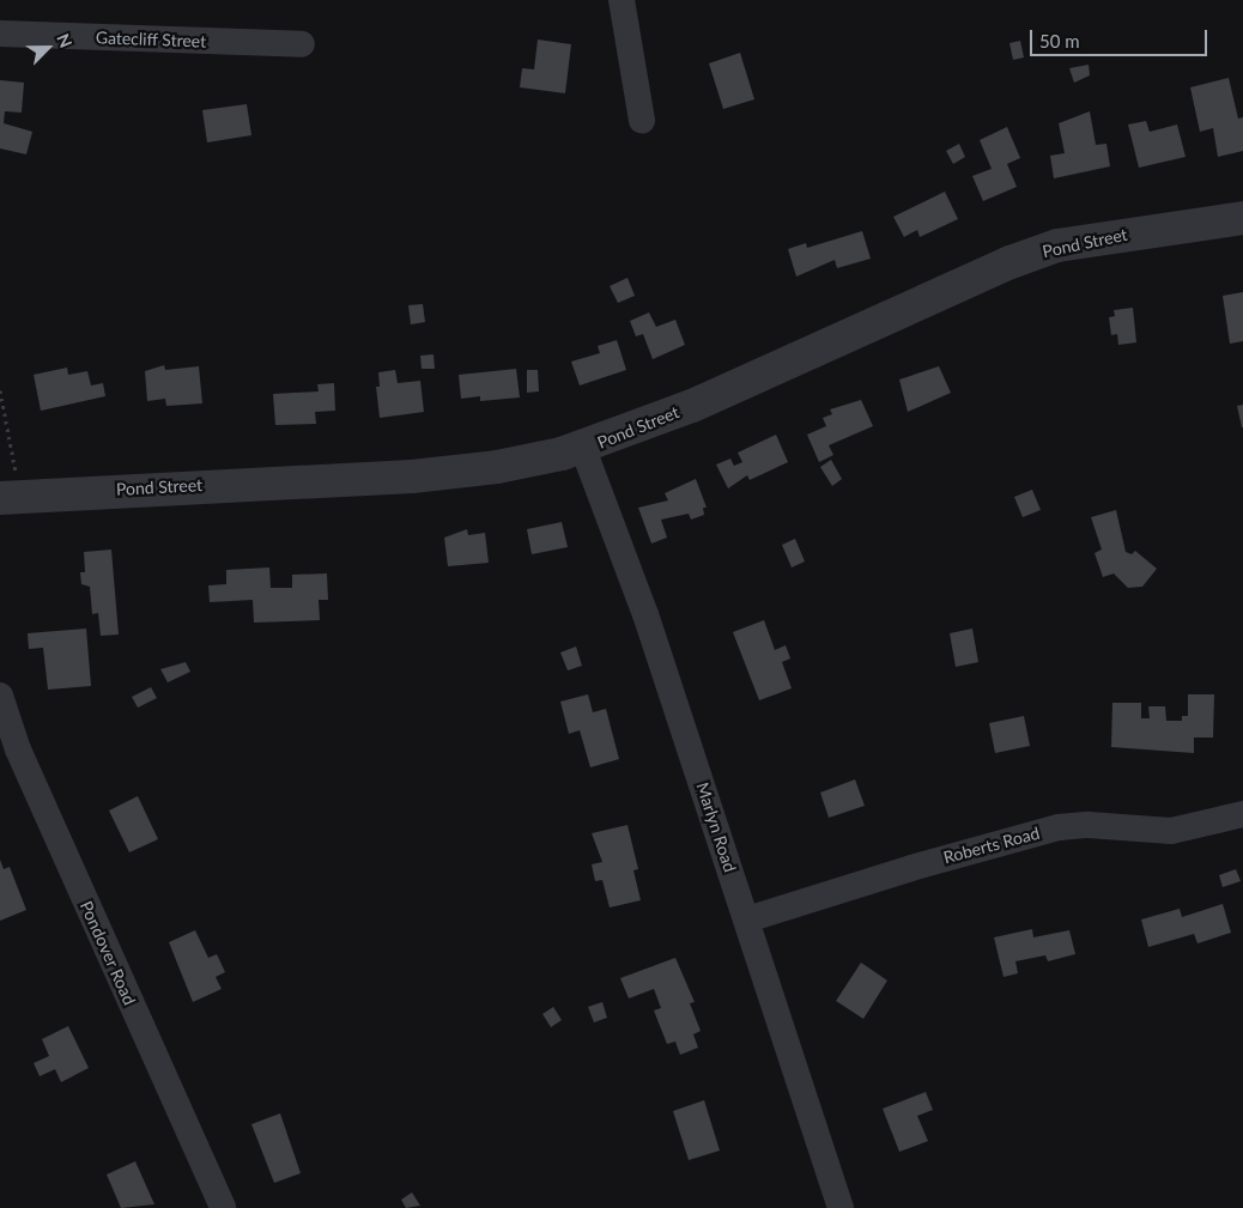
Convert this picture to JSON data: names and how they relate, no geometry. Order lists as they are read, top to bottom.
{
  "streets": {
    "street": [
      "Gatecliff Street",
      "Pond Street",
      "Marlyn Road",
      "Roberts Road",
      "Pondover Road"
    ]
  },
  "crossings": [
    ["Pond Street", "Marlyn Road"],
    ["Marlyn Road", "Roberts Road"]
  ],
  "scale_bar": "50 m",
  "north": "top right"
}
